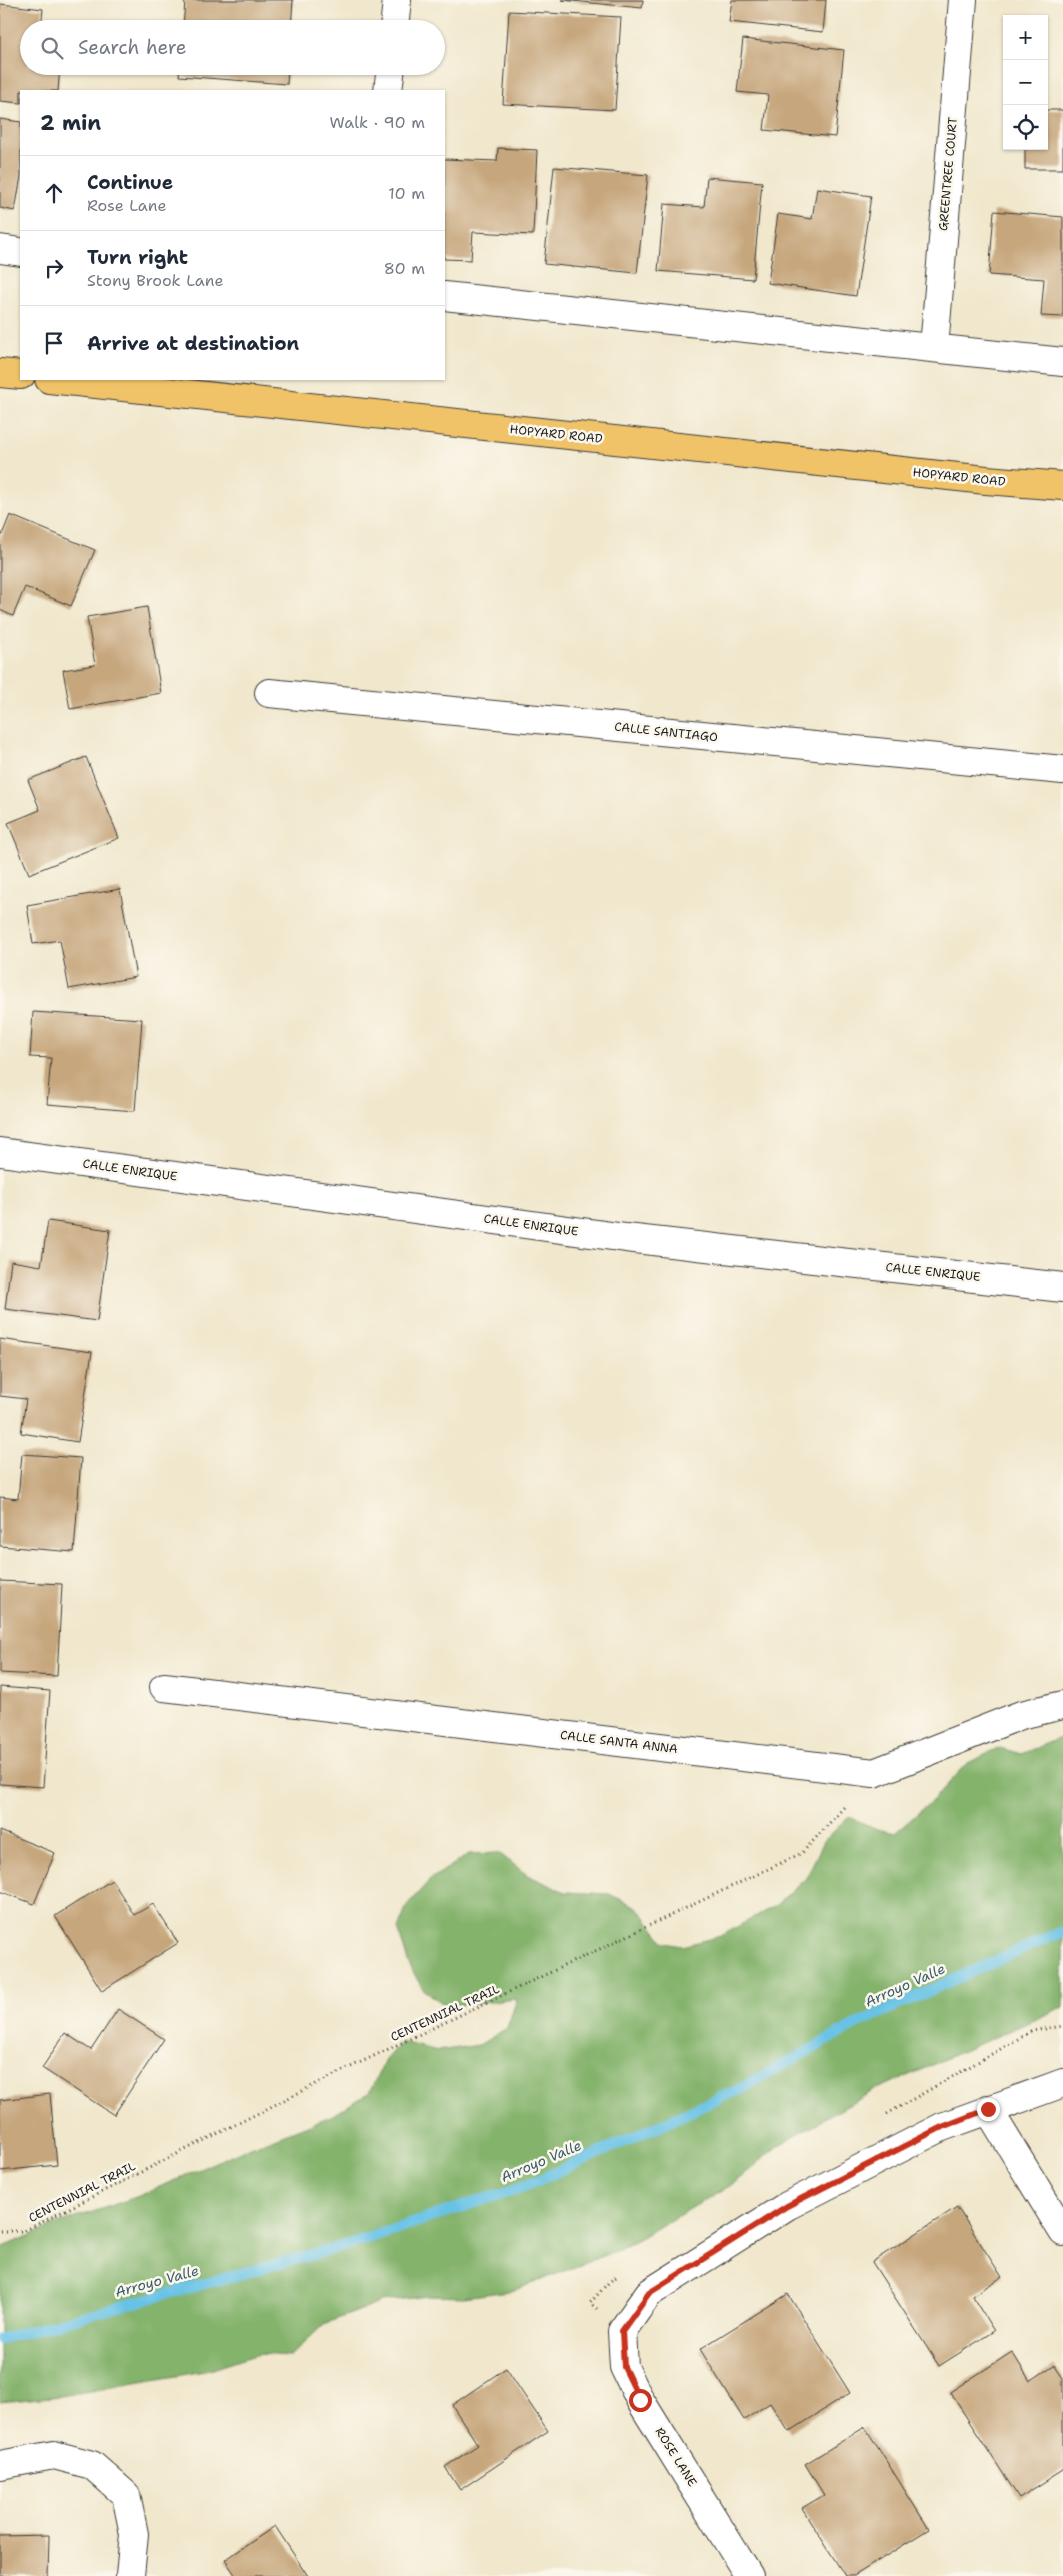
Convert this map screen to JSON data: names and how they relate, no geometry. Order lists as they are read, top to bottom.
{
  "streets": {
    "main road": ["HOPYARD ROAD"],
    "street": [
      "GREENTREE COURT",
      "CALLE SANTIAGO",
      "CALLE ENRIQUE",
      "CALLE SANTA ANNA",
      "ROSE LANE"
    ],
    "path": ["CENTENNIAL TRAIL"]
  },
  "crossings": [
    ["CALLE SANTA ANNA", "CENTENNIAL TRAIL"]
  ],
  "water": ["Arroyo Valle"],
  "page": {
    "map_buttons": ["+", "−"],
    "search": "Search here",
    "heading": ["2 min", "Walk · 90 m"],
    "list": [
      ["Continue", "Rose Lane", "10 m"],
      ["Turn right", "Stony Brook Lane", "80 m"],
      "Arrive at destination"
    ]
  }
}
